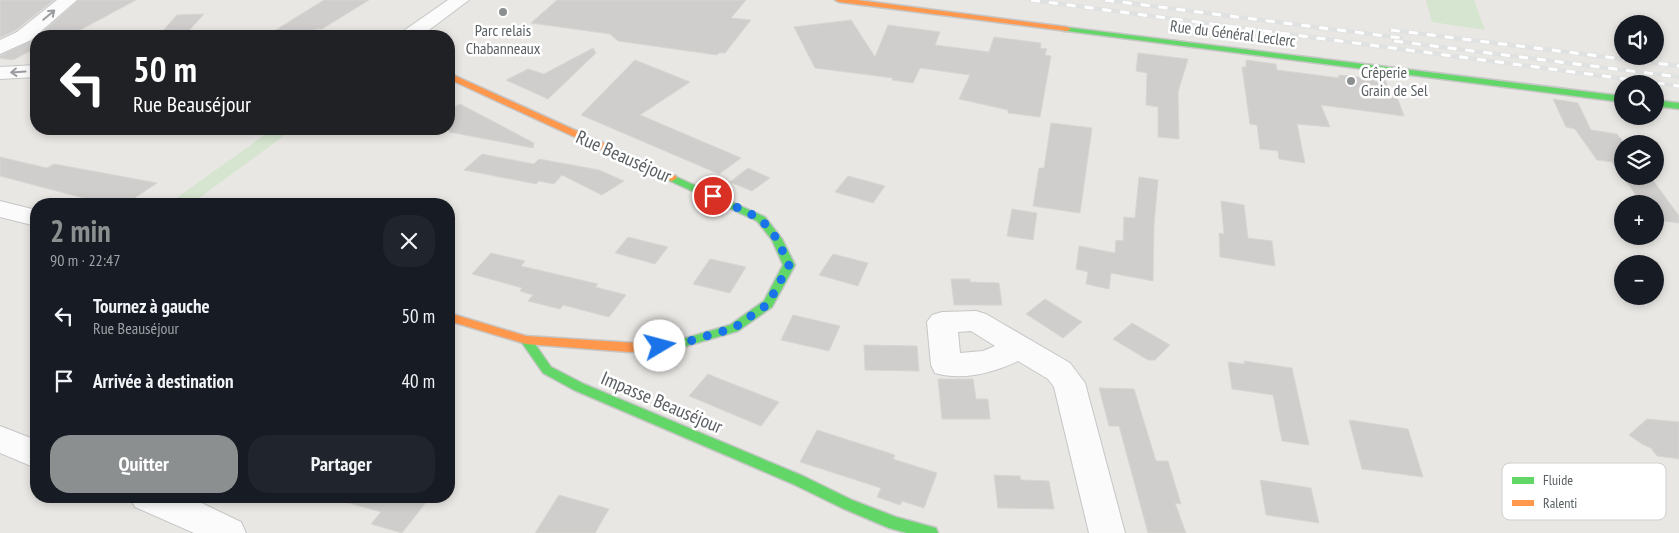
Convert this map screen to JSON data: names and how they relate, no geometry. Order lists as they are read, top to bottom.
{
  "streets": {
    "street": ["Rue du Général Leclerc", "Rue Beauséjour", "Impasse Beauséjour"]
  },
  "crossings": [
    ["Rue Beauséjour", "Impasse Beauséjour"]
  ],
  "places": ["Parc relais Chabanneaux", "Crêperie Grain de Sel"],
  "legend": ["Fluide", "Ralenti"],
  "page": {
    "map_buttons": ["+", "−"],
    "turn": ["50 m", "Rue Beauséjour"],
    "heading": ["2 min", "90 m · 22:47"],
    "list": [
      {
        "name": "Tournez à gauche",
        "note": "Rue Beauséjour",
        "value": "50 m"
      },
      {
        "name": "Arrivée à destination",
        "value": "40 m"
      }
    ],
    "buttons": ["Quitter", "Partager"]
  }
}
